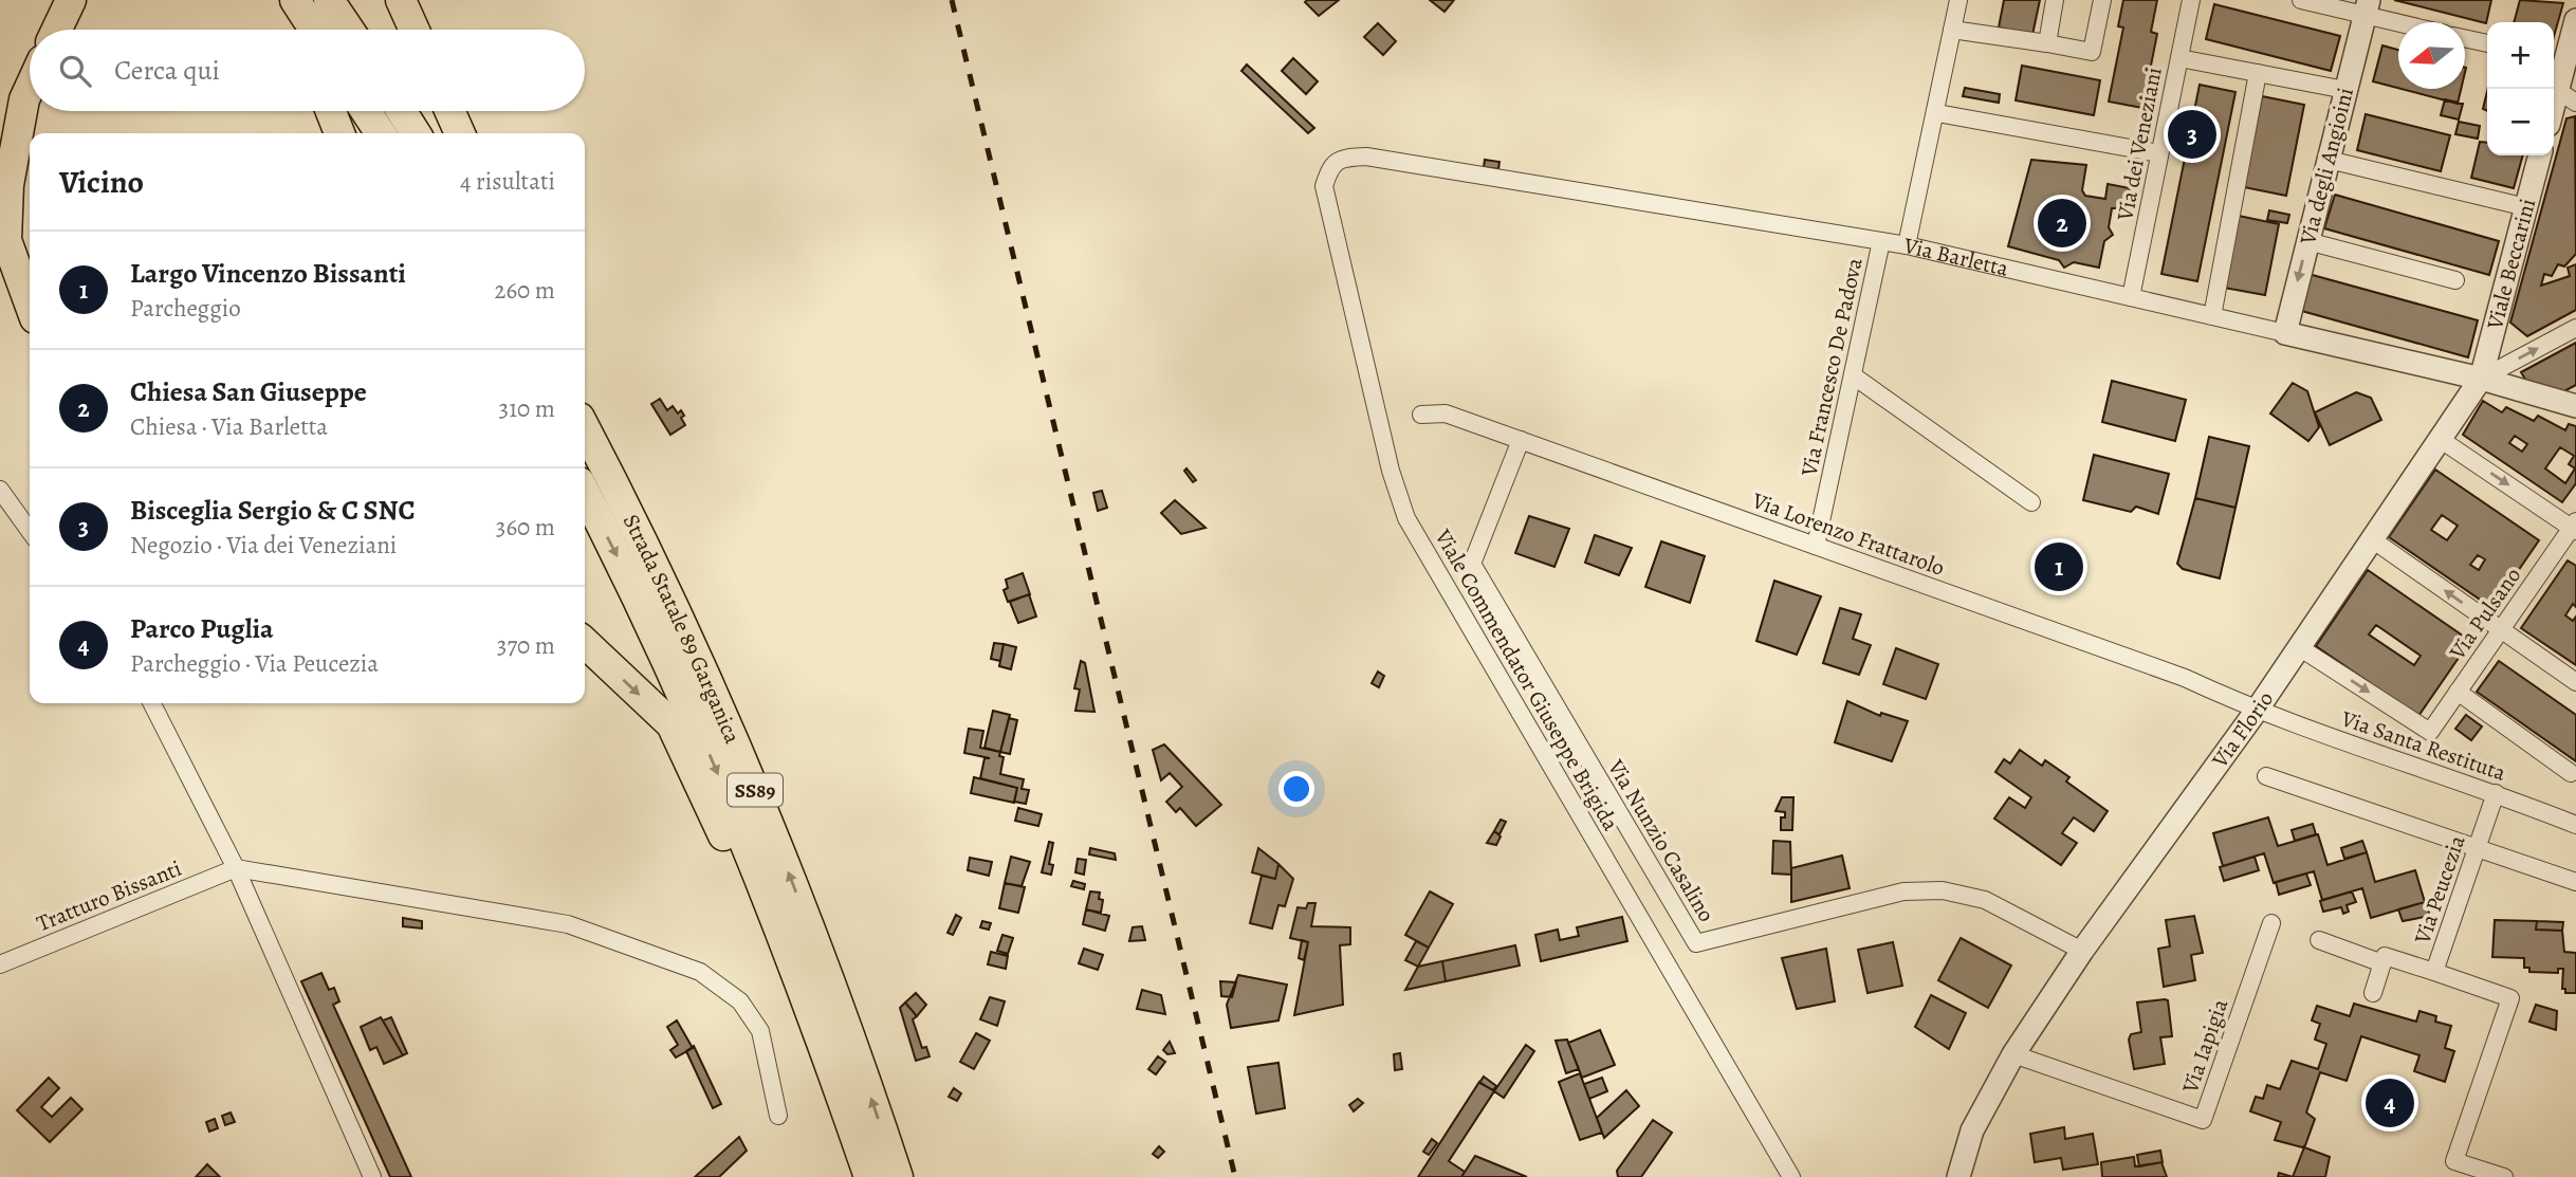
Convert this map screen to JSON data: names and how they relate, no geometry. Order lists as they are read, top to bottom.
{
  "streets": {
    "highway": ["Strada Statale 89 Garganica", "SS89"],
    "street": [
      "Via dei Veneziani",
      "Via degli Angioini",
      "Via Barletta",
      "Viale Beccarini",
      "Via Francesco De Padova",
      "Via Lorenzo Frattarolo",
      "Via Pulsano",
      "Viale Commendator Giuseppe Brigida",
      "Via Florio",
      "Via Santa Restituta",
      "Via Nunzio Casalino",
      "Via Peucezia",
      "Tratturo Bissanti",
      "Via Iapigia"
    ]
  },
  "crossings": [
    ["Via dei Veneziani", "Via Barletta"],
    ["Via degli Angioini", "Via Barletta"],
    ["Via Barletta", "Viale Beccarini"],
    ["Via Barletta", "Via Francesco De Padova"],
    ["Via Barletta", "Viale Commendator Giuseppe Brigida"],
    ["Via Barletta", "Via Florio"],
    ["Viale Beccarini", "Via Florio"],
    ["Via Francesco De Padova", "Via Lorenzo Frattarolo"],
    ["Via Lorenzo Frattarolo", "Via Florio"],
    ["Via Lorenzo Frattarolo", "Via Santa Restituta"],
    ["Via Lorenzo Frattarolo", "Via Nunzio Casalino"],
    ["Via Pulsano", "Via Florio"],
    ["Strada Statale 89 Garganica", "SS89"],
    ["Via Florio", "Via Santa Restituta"],
    ["Via Florio", "Via Nunzio Casalino"],
    ["Via Florio", "Via Iapigia"],
    ["Via Santa Restituta", "Via Peucezia"]
  ],
  "north": "left",
  "page": {
    "map_buttons": ["+", "−"],
    "search": "Cerca qui",
    "pins": [
      "3",
      "2",
      "1",
      "4"
    ],
    "heading": ["Vicino", "4 risultati"],
    "list": [
      {
        "mark": "1",
        "name": "Largo Vincenzo Bissanti",
        "note": "Parcheggio",
        "value": "260 m"
      },
      {
        "mark": "2",
        "name": "Chiesa San Giuseppe",
        "note": "Chiesa · Via Barletta",
        "value": "310 m"
      },
      {
        "mark": "3",
        "name": "Bisceglia Sergio & C SNC",
        "note": "Negozio · Via dei Veneziani",
        "value": "360 m"
      },
      {
        "mark": "4",
        "name": "Parco Puglia",
        "note": "Parcheggio · Via Peucezia",
        "value": "370 m"
      }
    ]
  }
}
